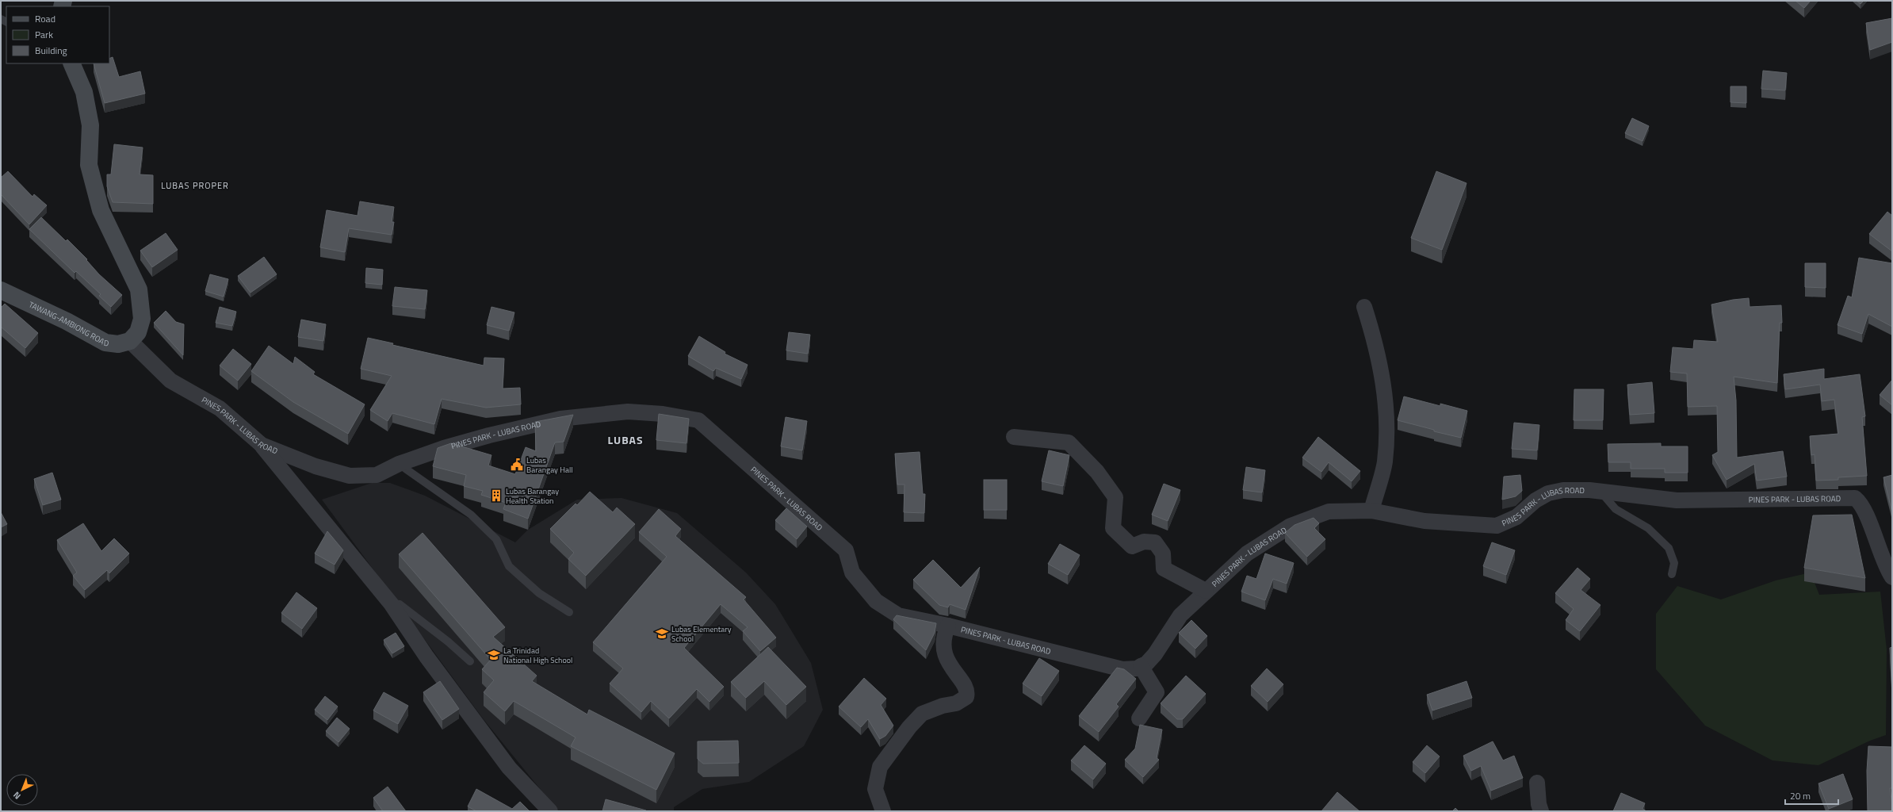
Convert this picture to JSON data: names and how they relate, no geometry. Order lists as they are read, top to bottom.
{
  "streets": {
    "main road": ["TAWANG-AMBIONG ROAD"],
    "street": ["PINES PARK - LUBAS ROAD"]
  },
  "crossings": [
    ["TAWANG-AMBIONG ROAD", "PINES PARK - LUBAS ROAD"]
  ],
  "districts": ["LUBAS PROPER", "LUBAS"],
  "places": {
    "public building": ["Lubas Barangay Hall"],
    "building": ["Lubas Barangay Health Station"],
    "school or university": ["Lubas Elementary School", "La Trinidad National High School"]
  },
  "legend": ["Road", "Park", "Building"],
  "scale_bar": "20 m",
  "north": "bottom left"
}
